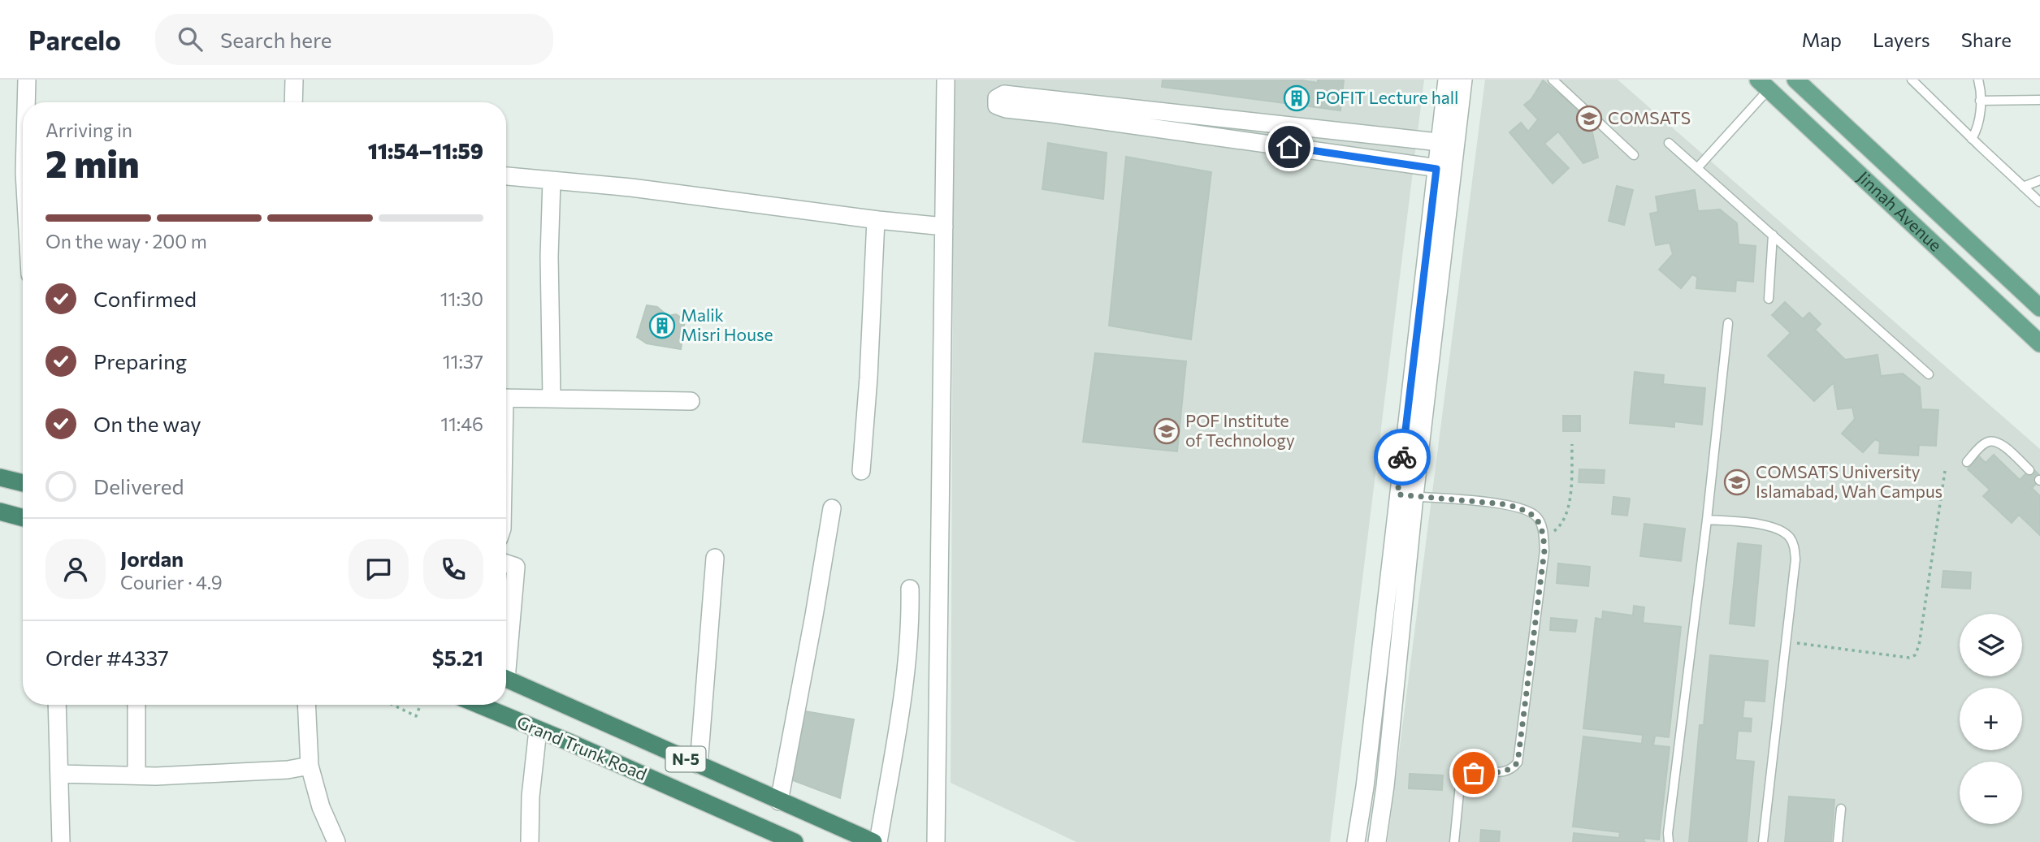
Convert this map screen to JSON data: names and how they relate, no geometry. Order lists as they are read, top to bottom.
{
  "streets": {
    "highway": ["Grand Trunk Road", "N-5"],
    "main road": ["Jinnah Avenue"]
  },
  "places": {
    "building": ["POFIT Lecture hall", "Malik Misri House"],
    "school or university": ["COMSATS", "POF Institute of Technology", "COMSATS University Islamabad, Wah Campus"]
  },
  "page": {
    "header": "Parcelo",
    "search": "Search here",
    "nav": ["Map", "Layers", "Share"],
    "heading": ["2 min", "Arriving in", "11:54–11:59"],
    "panel": [
      "Jordan",
      "Courier · 4.9",
      "Order #4337",
      "$5.21"
    ],
    "bar": "On the way · 200 m",
    "list": [
      ["Confirmed", "11:30"],
      ["Preparing", "11:37"],
      ["On the way", "11:46"],
      "Delivered"
    ],
    "map_buttons": ["+", "−"]
  }
}
